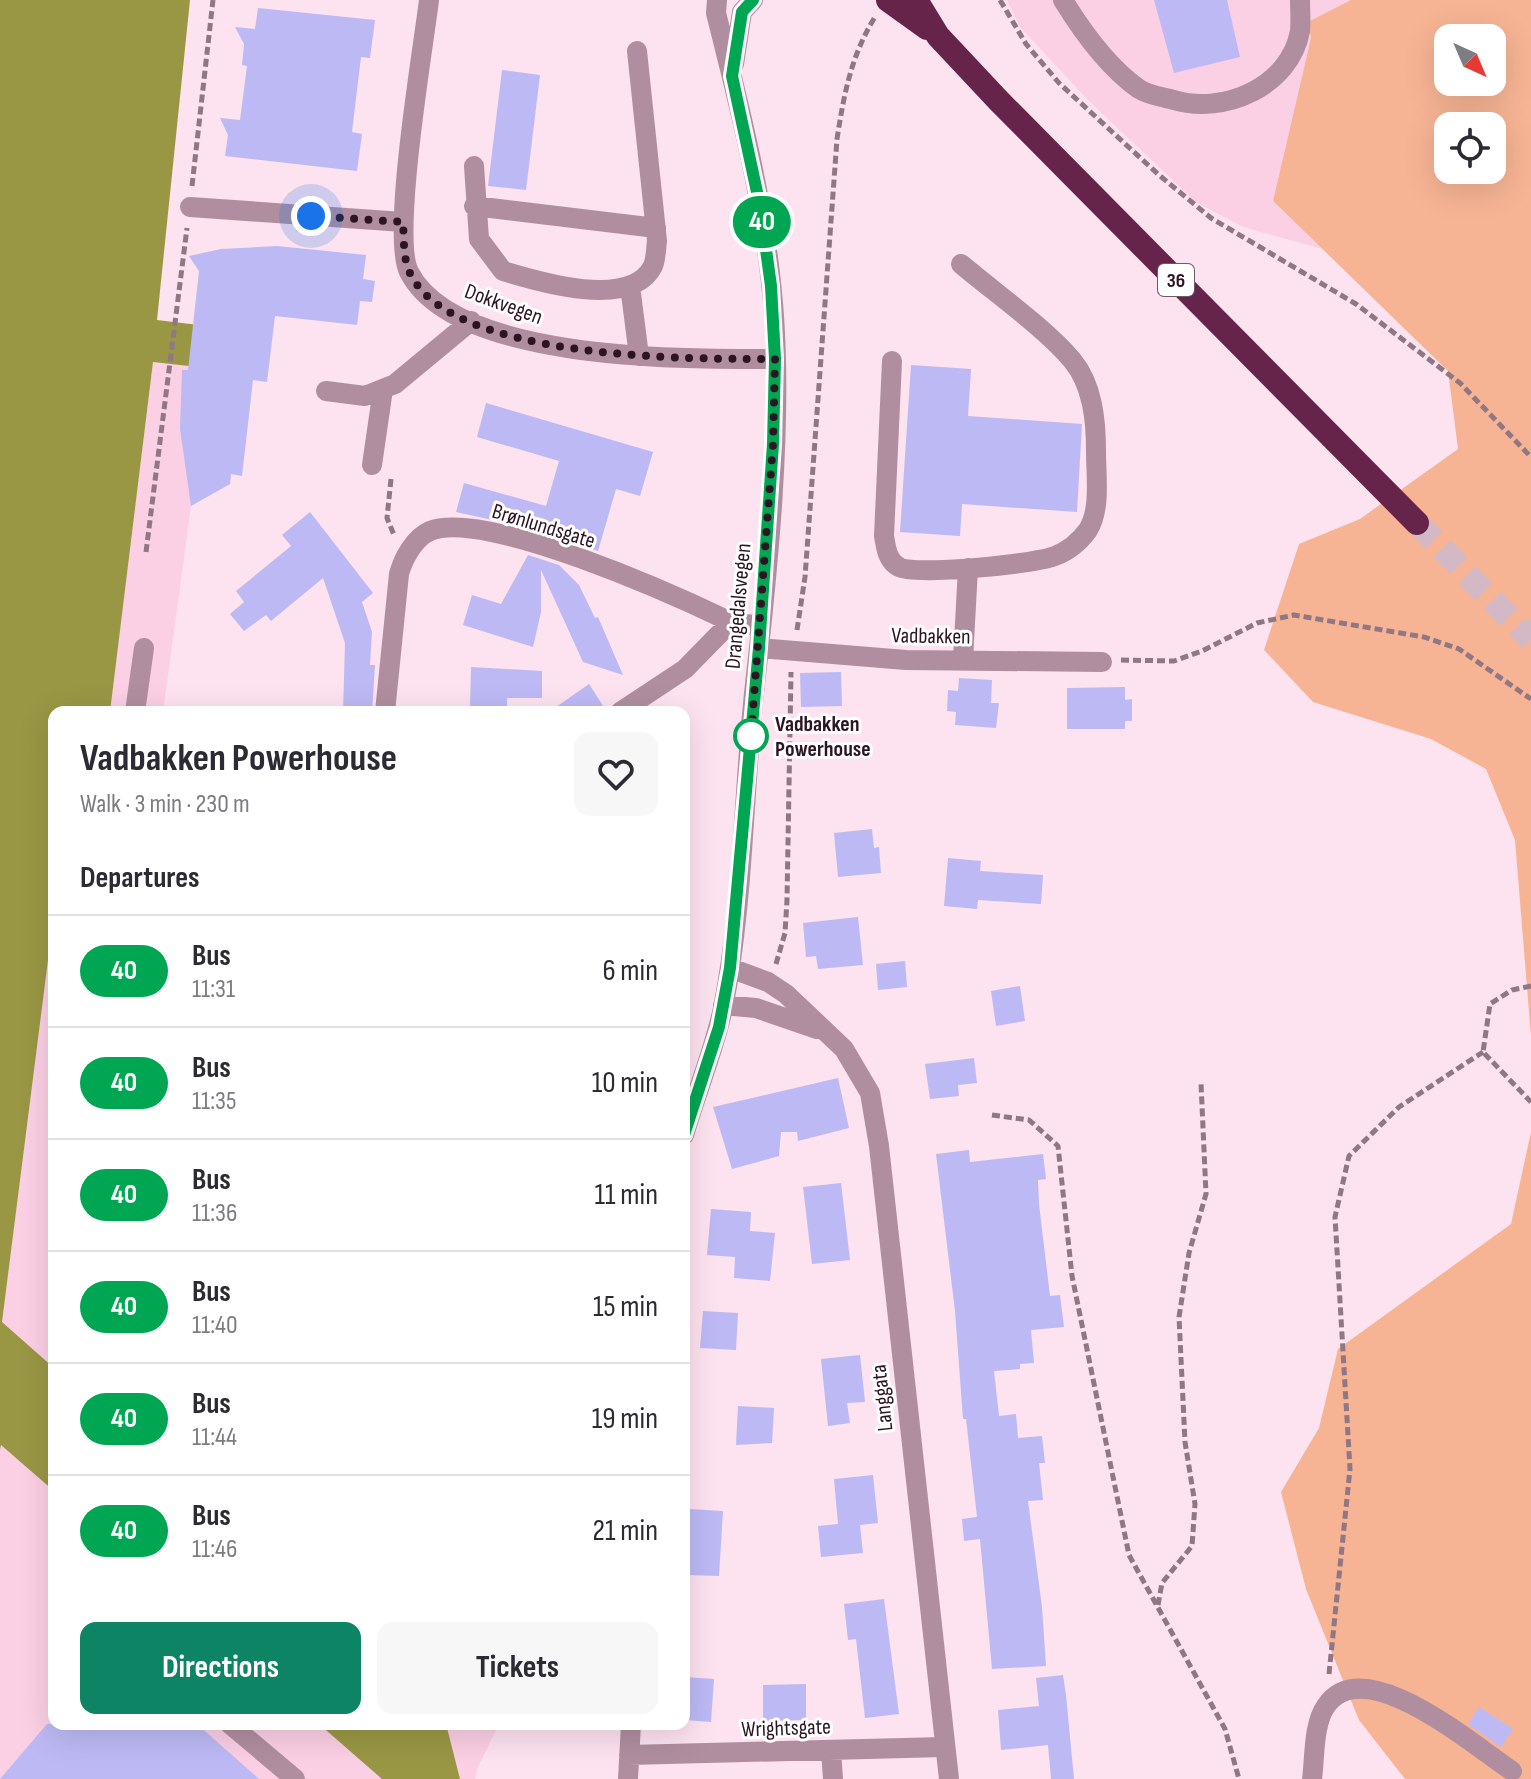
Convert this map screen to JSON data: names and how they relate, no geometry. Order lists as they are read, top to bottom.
{
  "streets": {
    "highway": ["36"],
    "street": [
      "Dokkvegen",
      "Brønlundsgate",
      "Drangedalsvegen",
      "Vadbakken",
      "Langgata",
      "Wrightsgate"
    ]
  },
  "crossings": [
    ["Dokkvegen", "Drangedalsvegen"],
    ["Brønlundsgate", "Drangedalsvegen"],
    ["Drangedalsvegen", "Vadbakken"],
    ["Drangedalsvegen", "Langgata"],
    ["Langgata", "Wrightsgate"]
  ],
  "places": ["Vadbakken Powerhouse"],
  "lines": ["bus line 40"],
  "north": "bottom right",
  "page": {
    "on_map": "40",
    "heading": [
      ["Vadbakken Powerhouse", "Walk · 3 min · 230 m"],
      "Departures"
    ],
    "list": [
      {
        "mark": "40",
        "name": "Bus",
        "note": "11:31",
        "value": "6 min"
      },
      {
        "mark": "40",
        "name": "Bus",
        "note": "11:35",
        "value": "10 min"
      },
      {
        "mark": "40",
        "name": "Bus",
        "note": "11:36",
        "value": "11 min"
      },
      {
        "mark": "40",
        "name": "Bus",
        "note": "11:40",
        "value": "15 min"
      },
      {
        "mark": "40",
        "name": "Bus",
        "note": "11:44",
        "value": "19 min"
      },
      {
        "mark": "40",
        "name": "Bus",
        "note": "11:46",
        "value": "21 min"
      }
    ],
    "buttons": ["Directions", "Tickets"]
  }
}
